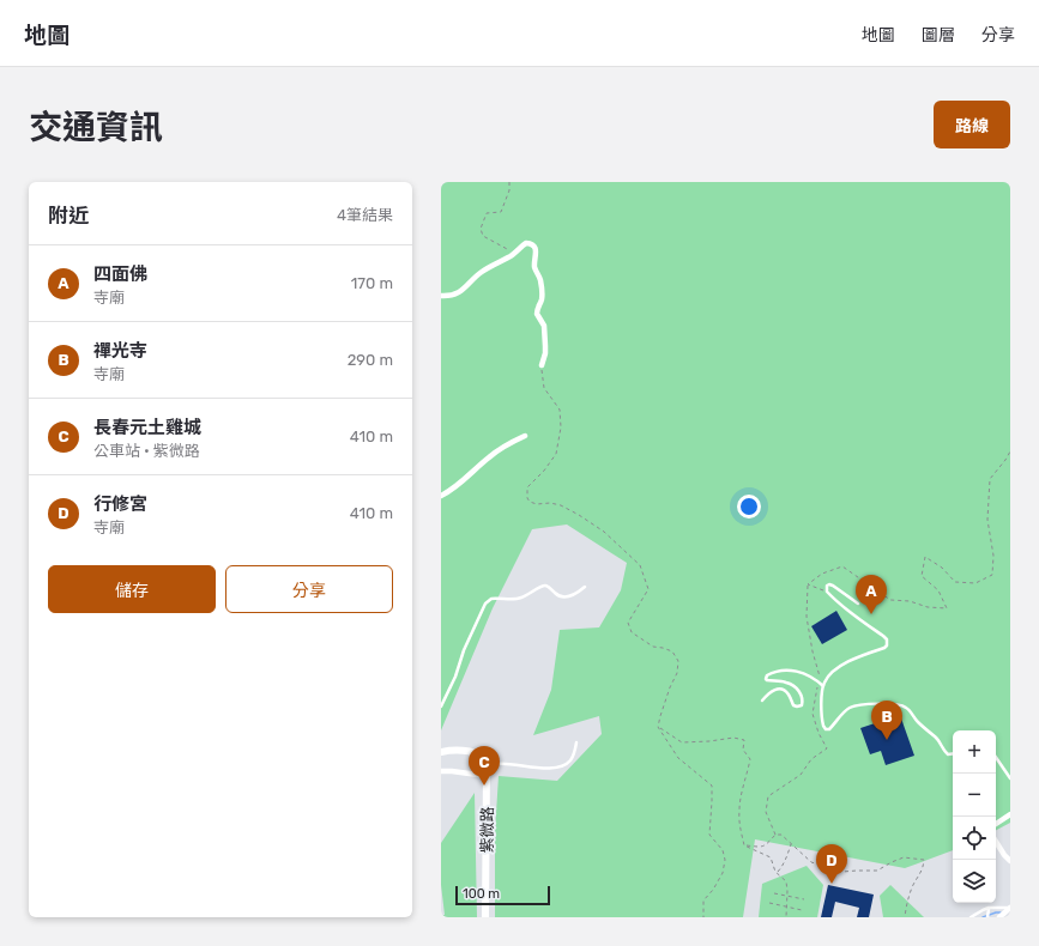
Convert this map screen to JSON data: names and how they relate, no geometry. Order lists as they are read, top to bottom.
{
  "streets": {
    "street": ["紫微路"]
  },
  "scale_bar": "100 m",
  "page": {
    "header": "地圖",
    "nav": ["地圖", "圖層", "分享"],
    "title": "交通資訊",
    "buttons": [
      "路線",
      ["儲存", "分享"]
    ],
    "heading": ["附近", "4筆結果"],
    "list": [
      {
        "mark": "A",
        "name": "四面佛",
        "note": "寺廟",
        "value": "170 m"
      },
      {
        "mark": "B",
        "name": "禪光寺",
        "note": "寺廟",
        "value": "290 m"
      },
      {
        "mark": "C",
        "name": "長春元土雞城",
        "note": "公車站 · 紫微路",
        "value": "410 m"
      },
      {
        "mark": "D",
        "name": "行修宮",
        "note": "寺廟",
        "value": "410 m"
      }
    ],
    "pins": [
      "A",
      "B",
      "C",
      "D"
    ],
    "map_buttons": ["+", "−"],
    "scale": "100 m"
  }
}
